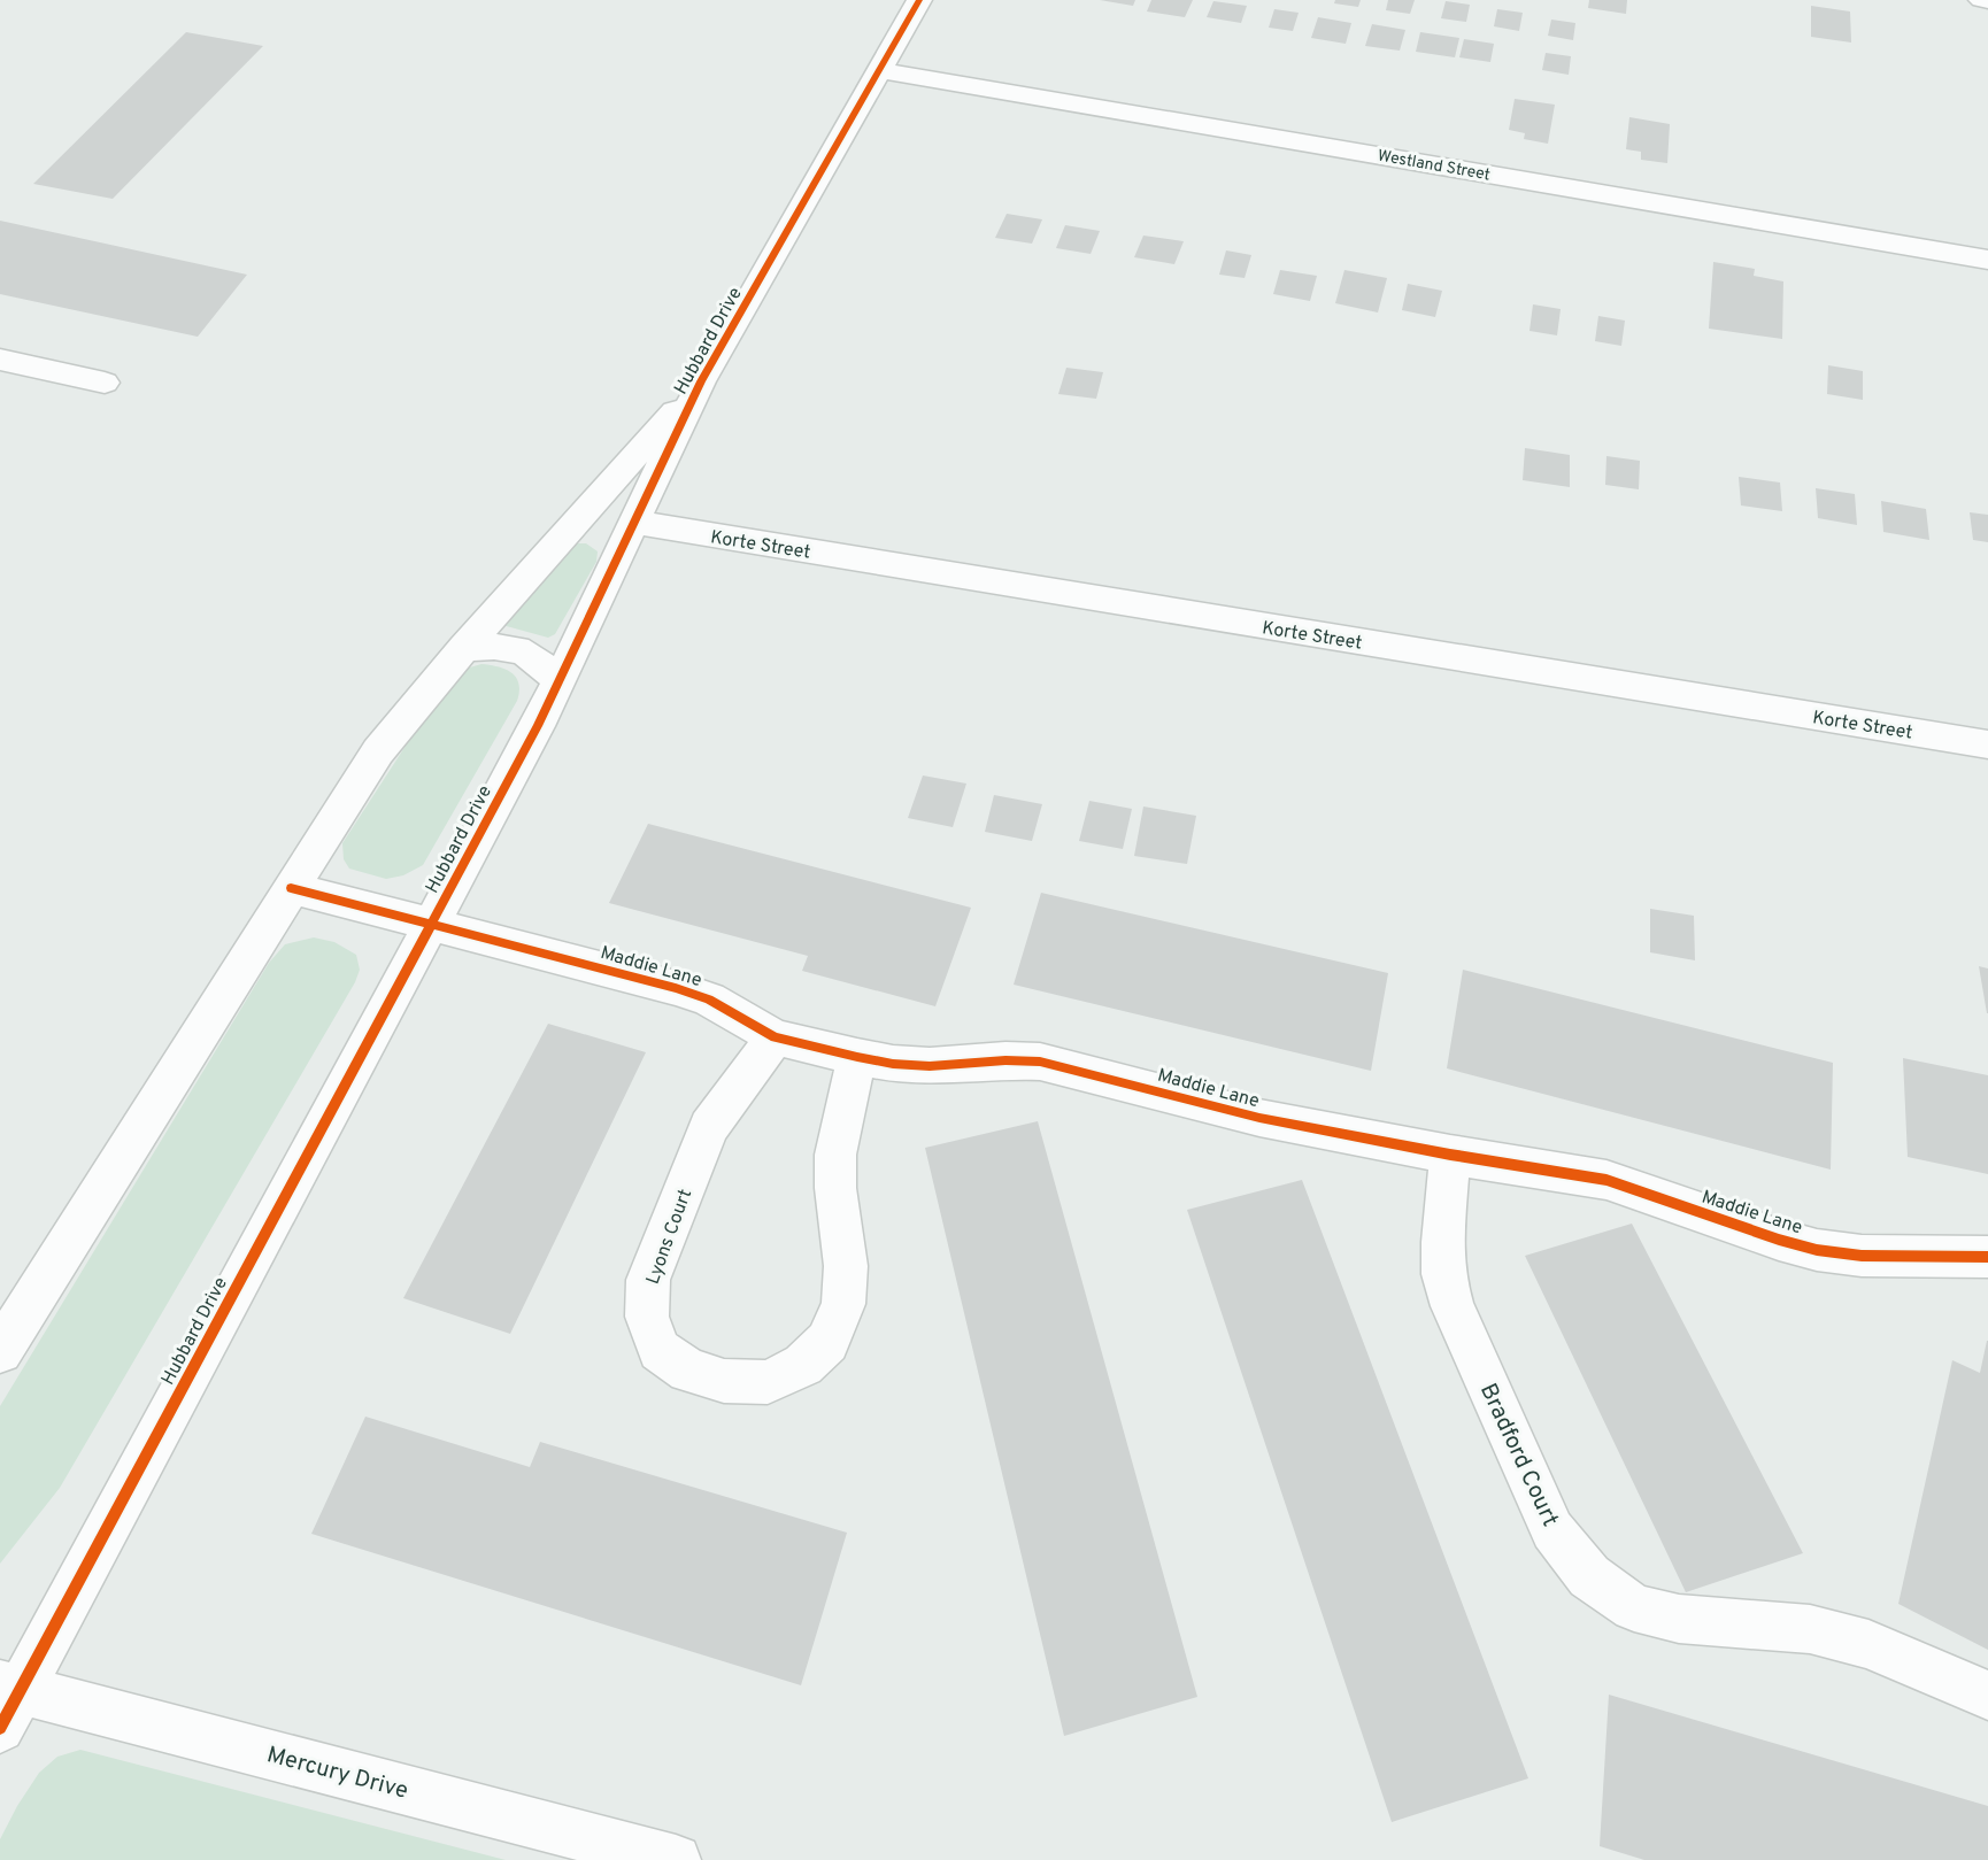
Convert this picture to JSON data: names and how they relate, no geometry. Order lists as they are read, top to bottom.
{
  "streets": {
    "street": [
      "Westland Street",
      "Hubbard Drive",
      "Korte Street",
      "Maddie Lane",
      "Lyons Court",
      "Bradford Court",
      "Mercury Drive"
    ]
  },
  "crossings": [
    ["Westland Street", "Hubbard Drive"],
    ["Hubbard Drive", "Korte Street"],
    ["Hubbard Drive", "Maddie Lane"],
    ["Hubbard Drive", "Mercury Drive"],
    ["Maddie Lane", "Lyons Court"],
    ["Maddie Lane", "Bradford Court"]
  ]
}
